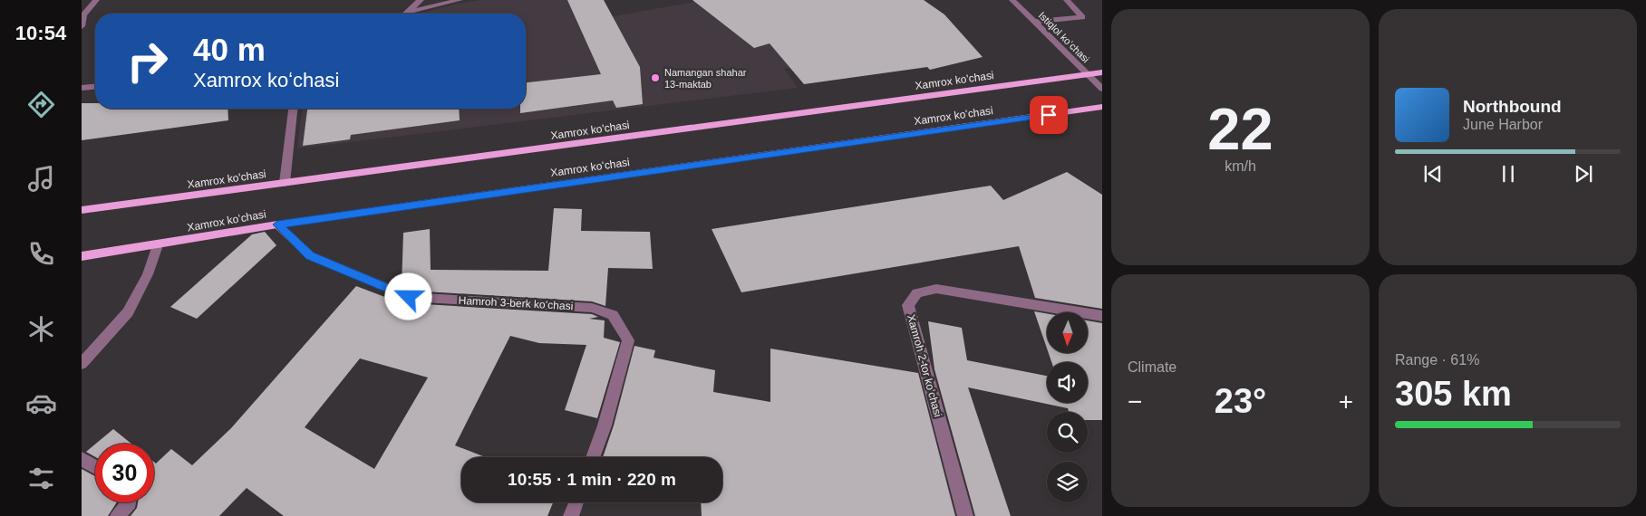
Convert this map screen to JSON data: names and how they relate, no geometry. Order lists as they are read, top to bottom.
{
  "streets": {
    "main road": ["Xamrox ko'chasi", "Xamrox koʻchasi"],
    "street": ["Istiqlol koʻchasi", "Hamroh 3-berk koʻchasi", "Xamroh 2-tor koʻchasi"]
  },
  "crossings": [
    ["Istiqlol koʻchasi", "Xamrox ko'chasi"],
    ["Xamrox koʻchasi", "Hamroh 3-berk koʻchasi"]
  ],
  "places": ["Namangan shahar 13-maktab"],
  "north": "bottom",
  "page": {
    "tabs": "10:54",
    "tile": [
      ["22", "km/h"],
      "Climate",
      ["Range · 61%", "305 km"]
    ],
    "turn": ["40 m", "Xamrox koʻchasi"],
    "song": ["Northbound", "June Harbor"],
    "heat": ["−", "23°", "+"],
    "limit": "30",
    "trip": "10:55 · 1 min · 220 m"
  }
}
